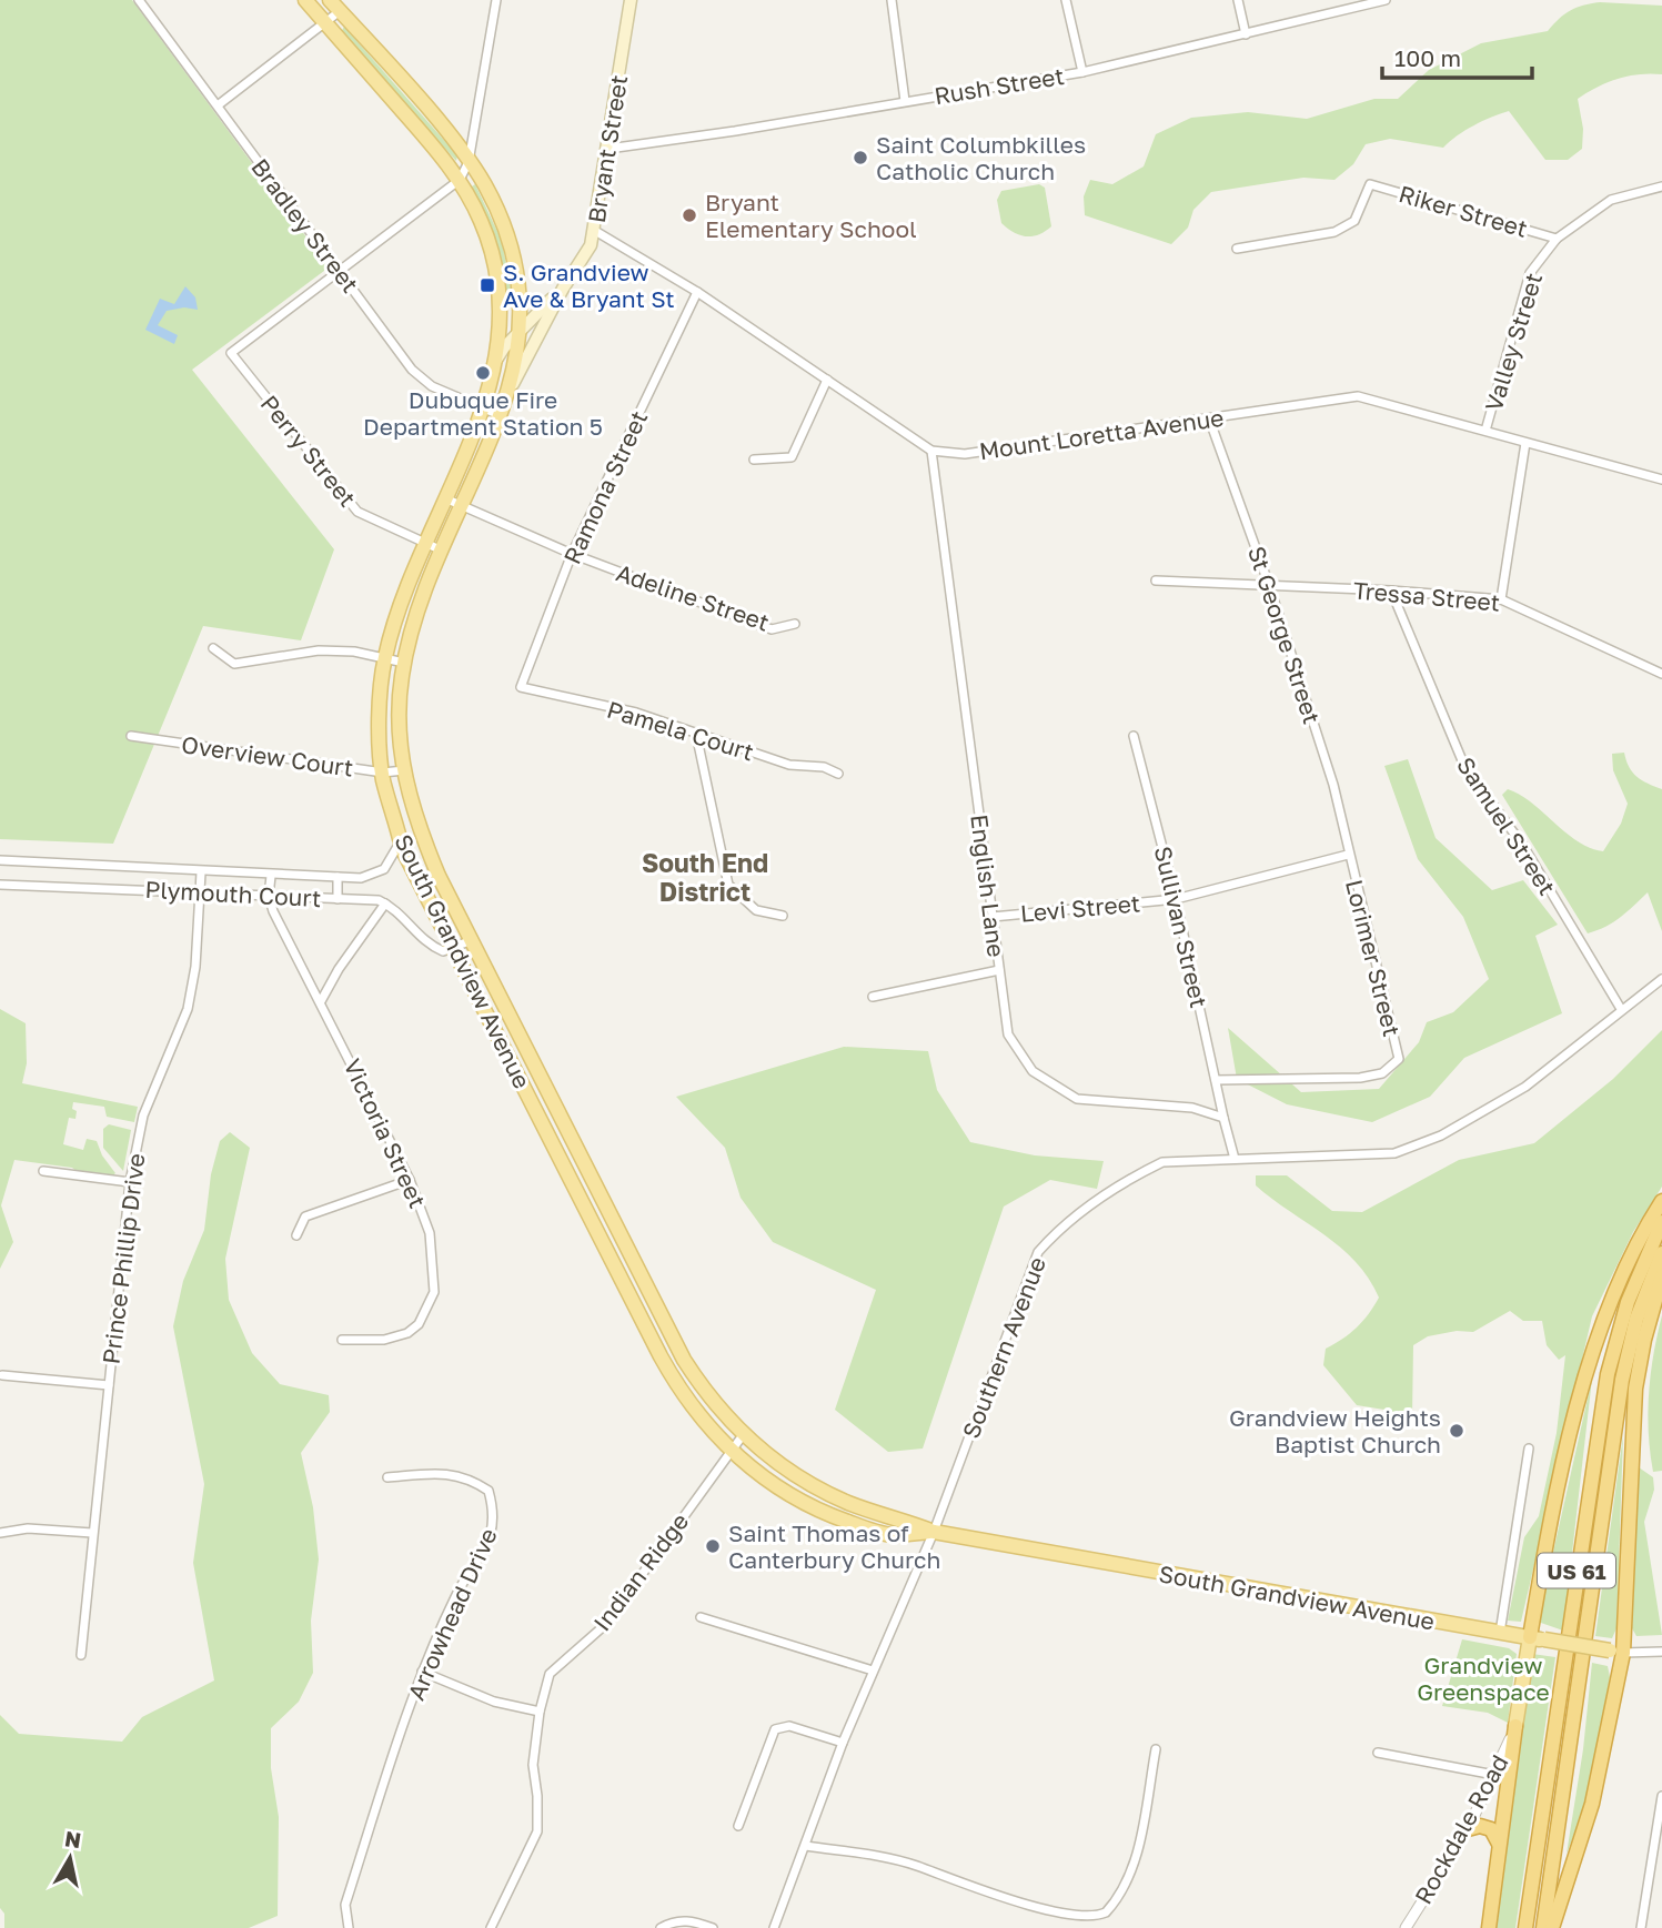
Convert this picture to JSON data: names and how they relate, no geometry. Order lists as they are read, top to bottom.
{
  "streets": {
    "highway": ["US 61"],
    "main road": ["Bryant Street", "South Grandview Avenue", "Rockdale Road"],
    "street": [
      "Rush Street",
      "Riker Street",
      "Bradley Street",
      "Valley Street",
      "Mount Loretta Avenue",
      "Perry Street",
      "Ramona Street",
      "Tressa Street",
      "Adeline Street",
      "St George Street",
      "Pamela Court",
      "Overview Court",
      "Samuel Street",
      "English Lane",
      "Plymouth Court",
      "Levi Street",
      "Sullivan Street",
      "Lorimer Street",
      "Victoria Street",
      "Prince Phillip Drive",
      "Southern Avenue",
      "Indian Ridge",
      "Arrowhead Drive"
    ]
  },
  "crossings": [
    ["Rush Street", "Bryant Street"],
    ["Riker Street", "Valley Street"],
    ["Bradley Street", "Perry Street"],
    ["Bradley Street", "South Grandview Avenue"],
    ["Valley Street", "Mount Loretta Avenue"],
    ["Mount Loretta Avenue", "St George Street"],
    ["Mount Loretta Avenue", "English Lane"],
    ["Perry Street", "South Grandview Avenue"],
    ["Ramona Street", "Adeline Street"],
    ["Ramona Street", "Pamela Court"],
    ["Tressa Street", "St George Street"],
    ["Tressa Street", "Samuel Street"],
    ["Adeline Street", "South Grandview Avenue"],
    ["St George Street", "Levi Street"],
    ["St George Street", "Lorimer Street"],
    ["Overview Court", "South Grandview Avenue"],
    ["Samuel Street", "Southern Avenue"],
    ["English Lane", "Levi Street"],
    ["English Lane", "Sullivan Street"],
    ["Plymouth Court", "South Grandview Avenue"],
    ["Plymouth Court", "Victoria Street"],
    ["Plymouth Court", "Prince Phillip Drive"],
    ["Levi Street", "Sullivan Street"],
    ["Levi Street", "Lorimer Street"],
    ["Sullivan Street", "Lorimer Street"],
    ["South Grandview Avenue", "Southern Avenue"],
    ["South Grandview Avenue", "Indian Ridge"],
    ["South Grandview Avenue", "Rockdale Road"]
  ],
  "districts": ["South End District"],
  "parks": ["Grandview Greenspace"],
  "places": {
    "other": [
      "Saint Columbkilles Catholic Church",
      "Bryant Elementary School",
      "Dubuque Fire Department Station 5",
      "Grandview Heights Baptist Church",
      "Saint Thomas of Canterbury Church"
    ],
    "transit": ["S. Grandview Ave & Bryant St"]
  },
  "scale_bar": "100 m",
  "north": "top"
}
